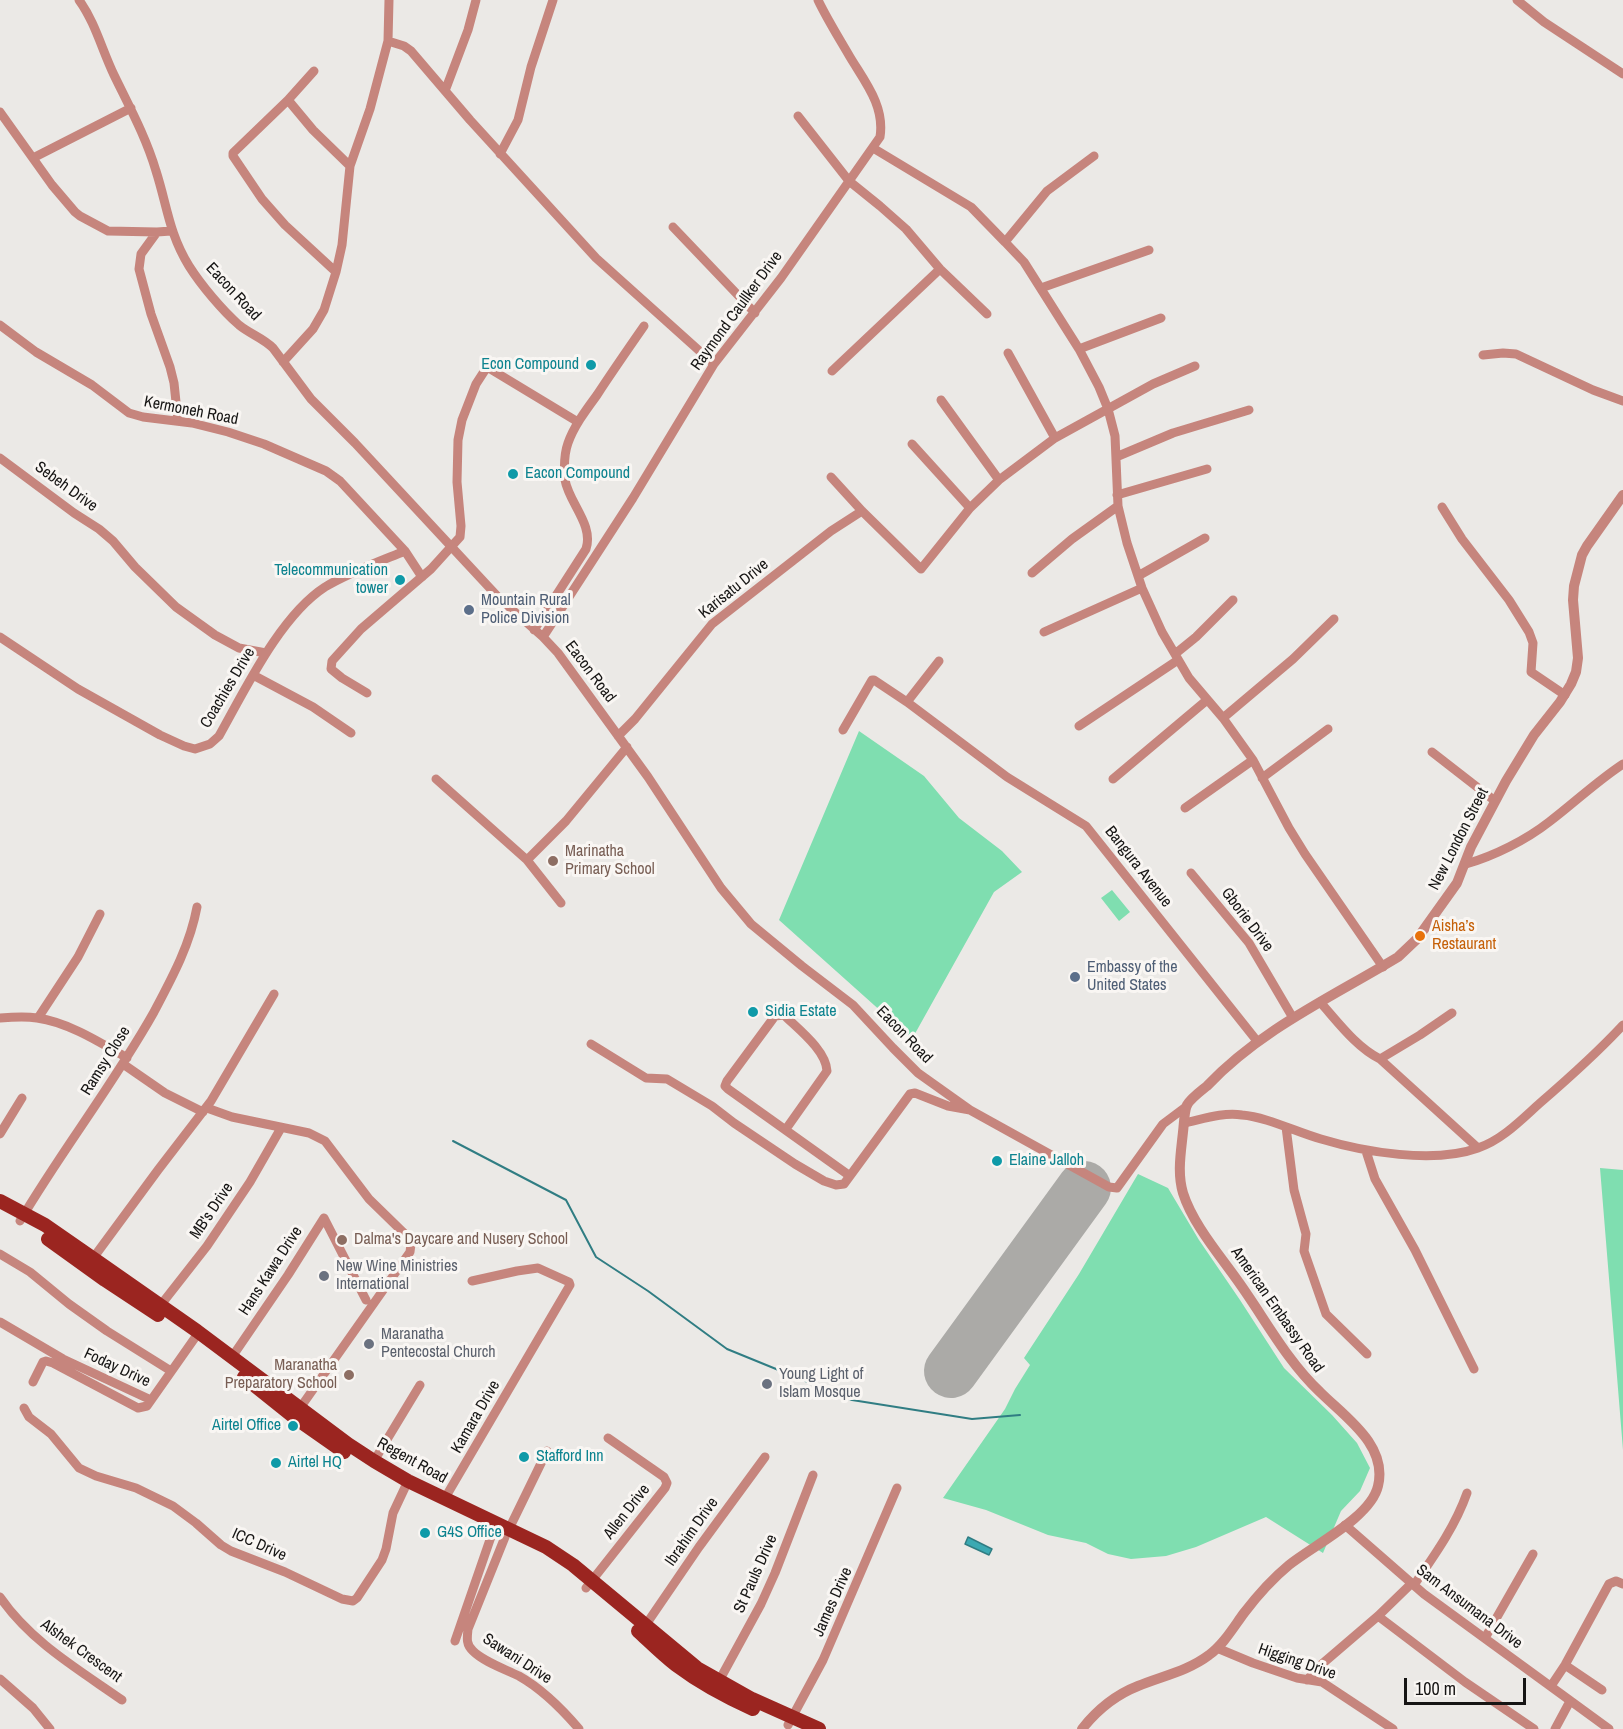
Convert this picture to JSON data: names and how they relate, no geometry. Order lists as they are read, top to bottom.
{
  "streets": {
    "main road": ["Regent Road"],
    "street": [
      "Eacon Road",
      "Raymond Caullker Drive",
      "Kermoneh Road",
      "Sebeh Drive",
      "Karisatu Drive",
      "Coachies Drive",
      "New London Street",
      "Bangura Avenue",
      "Gborie Drive",
      "Ramsy Close",
      "MB's Drive",
      "Hans Kawa Drive",
      "American Embassy Road",
      "Foday Drive",
      "Kamara Drive",
      "Allen Drive",
      "Ibrahim Drive",
      "ICC Drive",
      "St Pauls Drive",
      "James Drive",
      "Sam Ansumana Drive",
      "Alshek Crescent",
      "Sawani Drive",
      "Higging Drive"
    ]
  },
  "crossings": [
    ["Eacon Road", "Raymond Caullker Drive"],
    ["Eacon Road", "Karisatu Drive"],
    ["Eacon Road", "New London Street"],
    ["Eacon Road", "American Embassy Road"],
    ["Kermoneh Road", "Coachies Drive"],
    ["Sebeh Drive", "Coachies Drive"],
    ["New London Street", "Bangura Avenue"],
    ["New London Street", "Gborie Drive"],
    ["New London Street", "American Embassy Road"],
    ["Ramsy Close", "Regent Road"],
    ["MB's Drive", "Regent Road"],
    ["Hans Kawa Drive", "Regent Road"],
    ["American Embassy Road", "Sam Ansumana Drive"],
    ["American Embassy Road", "Higging Drive"],
    ["Foday Drive", "Regent Road"],
    ["Kamara Drive", "Regent Road"],
    ["Regent Road", "Allen Drive"],
    ["Regent Road", "Ibrahim Drive"],
    ["Regent Road", "ICC Drive"],
    ["Regent Road", "St Pauls Drive"],
    ["Regent Road", "James Drive"],
    ["Regent Road", "Sawani Drive"]
  ],
  "places": [
    "Econ Compound",
    "Eacon Compound",
    "Telecommunication tower",
    "Mountain Rural Police Division",
    "Marinatha Primary School",
    "Aisha’s Restaurant",
    "Embassy of the United States",
    "Sidia Estate",
    "Elaine Jalloh",
    "Dalma's Daycare and Nusery School",
    "New Wine Ministries International",
    "Maranatha Pentecostal Church",
    "Maranatha Preparatory School",
    "Young Light of Islam Mosque",
    "Airtel Office",
    "Stafford Inn",
    "Airtel HQ",
    "G4S Office"
  ],
  "scale_bar": "100 m"
}
